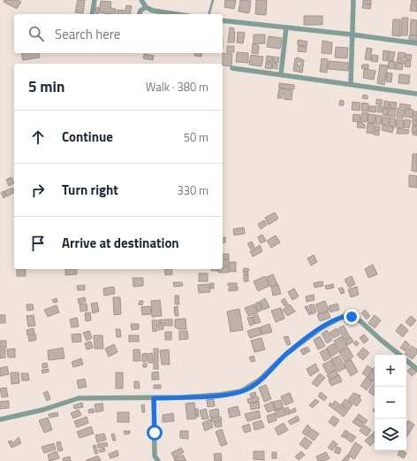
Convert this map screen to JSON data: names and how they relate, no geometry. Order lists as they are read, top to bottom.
{
  "page": {
    "search": "Search here",
    "heading": ["5 min", "Walk · 380 m"],
    "list": [
      ["Continue", "50 m"],
      ["Turn right", "330 m"],
      "Arrive at destination"
    ],
    "map_buttons": ["+", "−"]
  }
}
